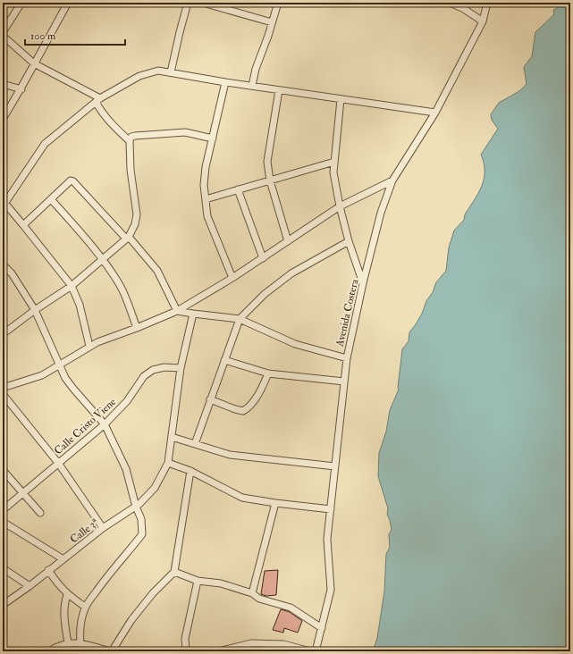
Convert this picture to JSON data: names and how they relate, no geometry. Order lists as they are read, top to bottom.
{
  "streets": {
    "street": ["Avenida Costera", "Calle Cristo Viene", "Calle 3ª"]
  },
  "crossings": [
    ["Calle Cristo Viene", "Calle 3ª"]
  ],
  "scale_bar": "100 m"
}
